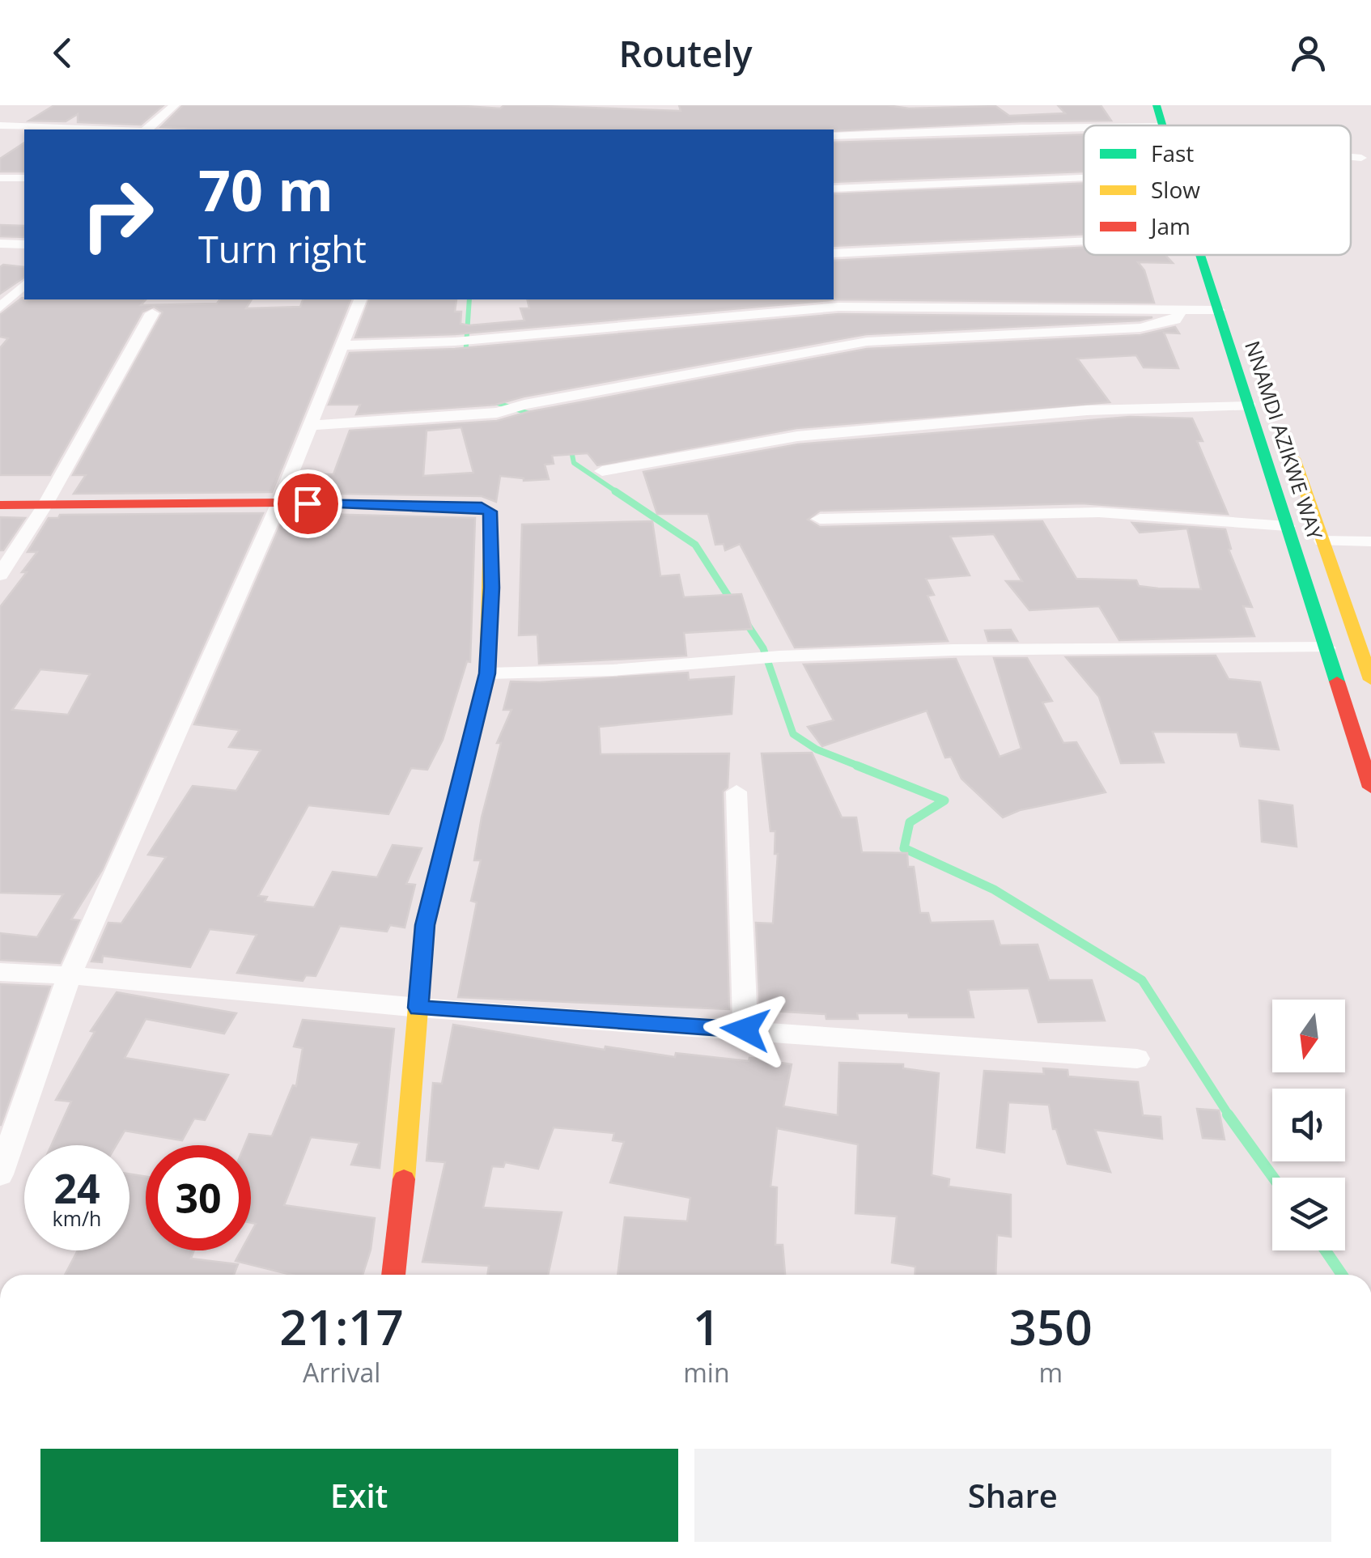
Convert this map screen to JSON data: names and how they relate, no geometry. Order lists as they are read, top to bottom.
{
  "streets": {
    "main road": ["NNAMDI AZIKWE WAY"]
  },
  "legend": ["Fast", "Slow", "Jam"],
  "north": "bottom",
  "page": {
    "header": "Routely",
    "turn": ["70 m", "Turn right"],
    "speed": "24 km/h",
    "limit": "30",
    "eta": [
      "21:17",
      "Arrival",
      "1",
      "min",
      "350",
      "m"
    ],
    "buttons": ["Exit", "Share"]
  }
}
